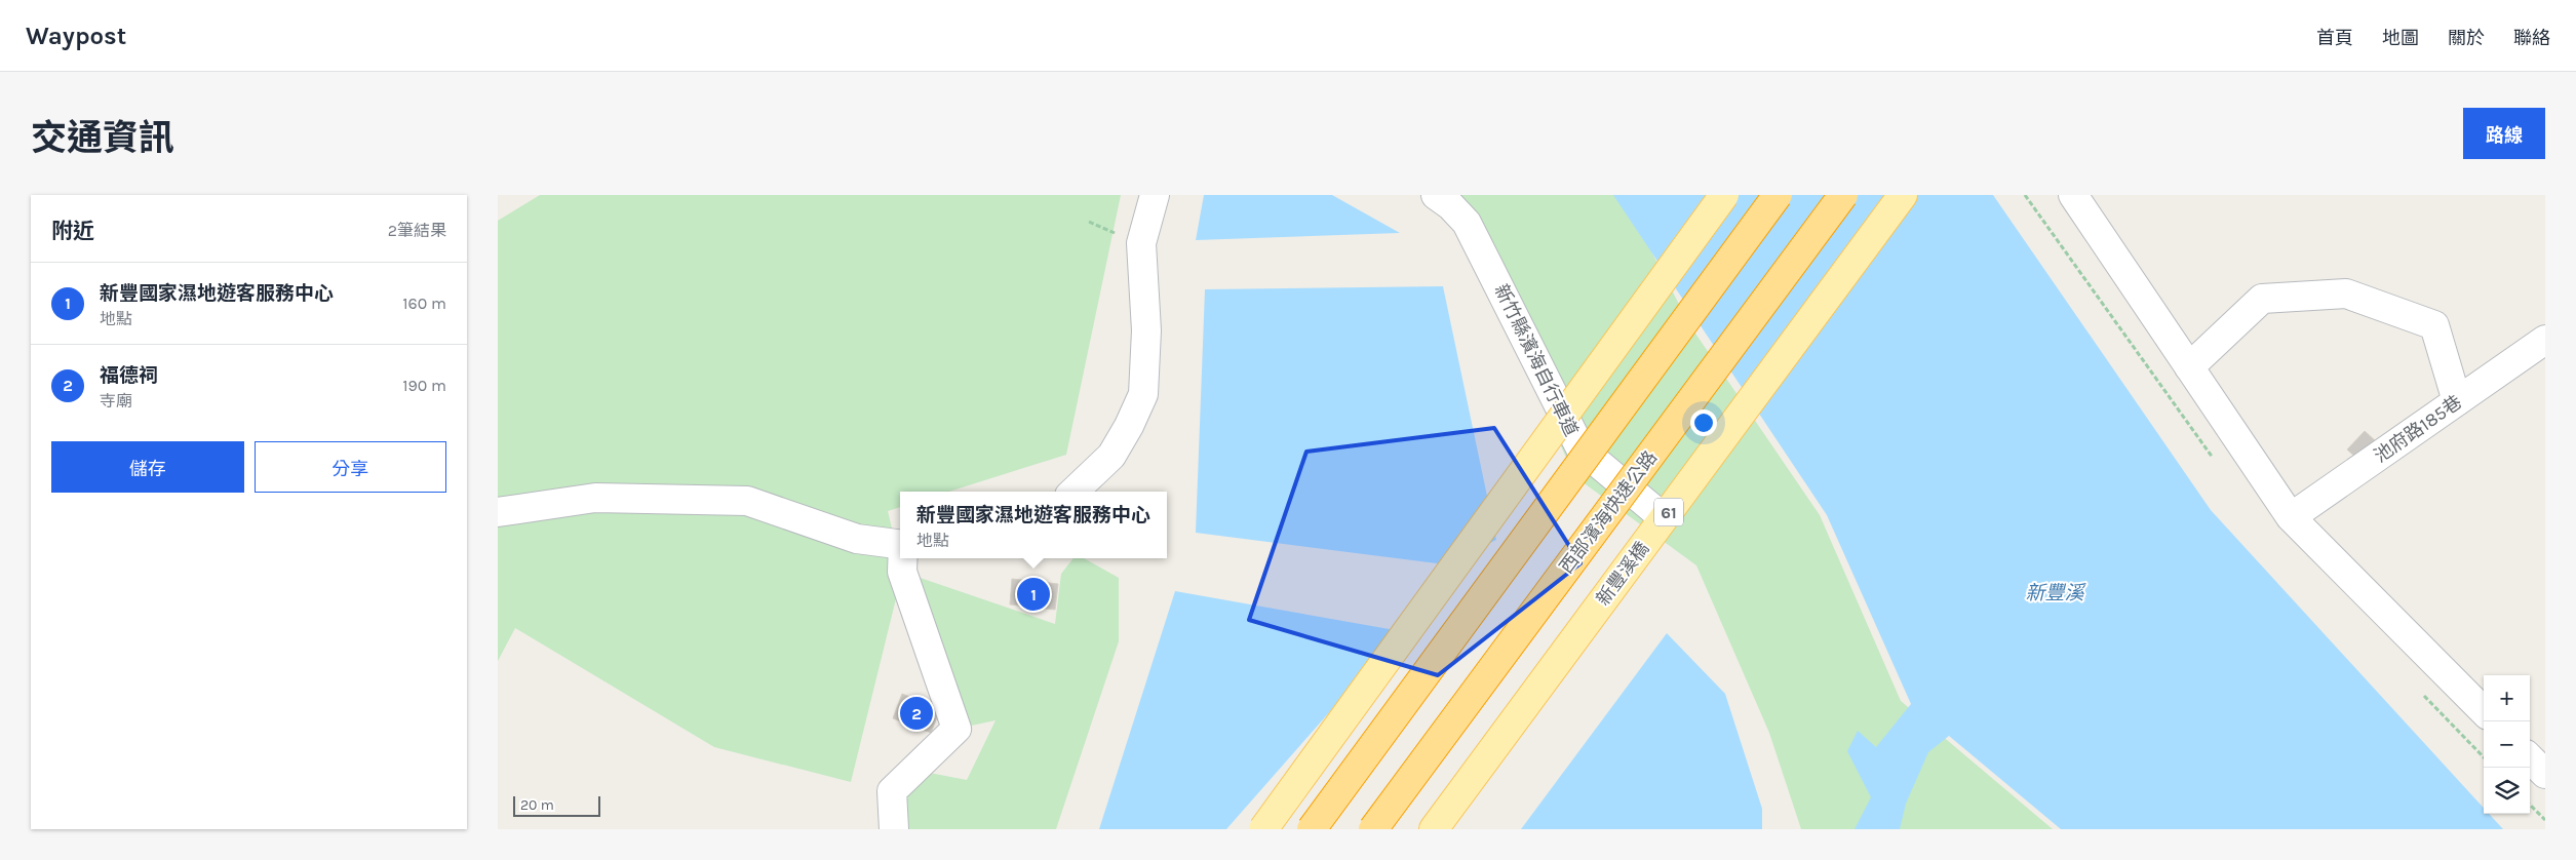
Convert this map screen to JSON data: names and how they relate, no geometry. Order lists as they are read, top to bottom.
{
  "streets": {
    "highway": ["西部濱海快速公路"],
    "main road": ["61", "新豐溪橋"],
    "street": ["新竹縣濱海自行車道", "池府路185巷"]
  },
  "water": ["新豐溪"],
  "scale_bar": "20 m",
  "page": {
    "header": "Waypost",
    "nav": [
      "首頁",
      "地圖",
      "關於",
      "聯絡"
    ],
    "title": "交通資訊",
    "buttons": [
      "路線",
      ["儲存", "分享"]
    ],
    "heading": ["附近", "2筆結果"],
    "list": [
      {
        "mark": "1",
        "name": "新豐國家濕地遊客服務中心",
        "note": "地點",
        "value": "160 m"
      },
      {
        "mark": "2",
        "name": "福德祠",
        "note": "寺廟",
        "value": "190 m"
      }
    ],
    "popup": ["新豐國家濕地遊客服務中心", "地點"],
    "pins": ["1", "2"],
    "map_buttons": ["+", "−"],
    "scale": "20 m"
  }
}
